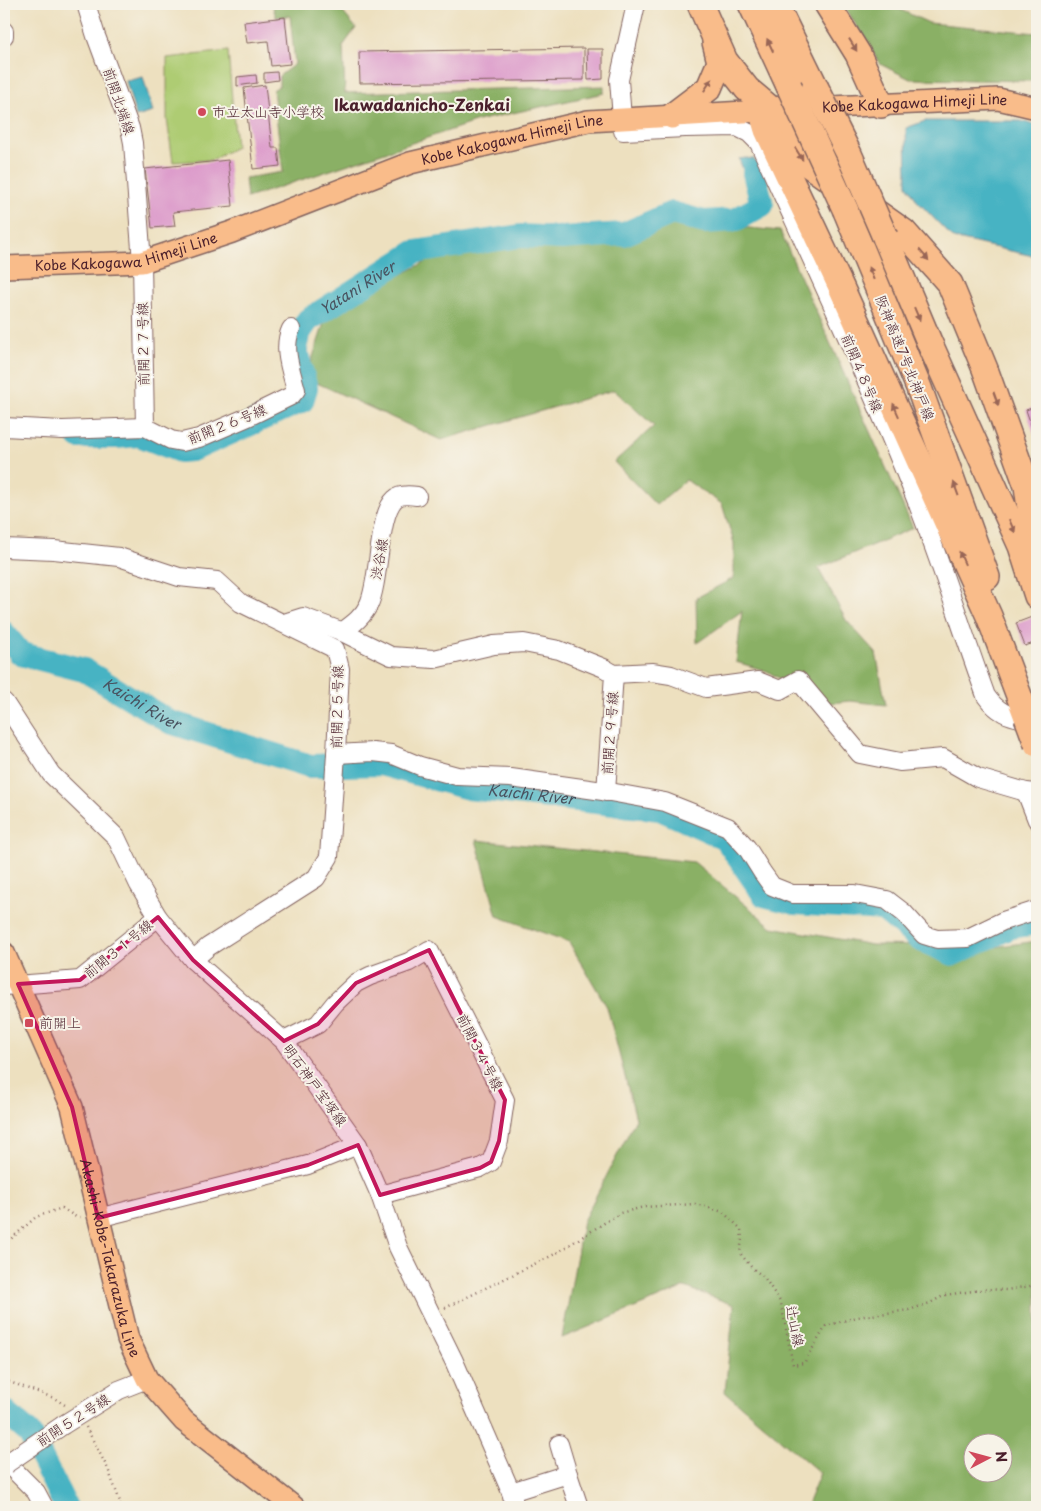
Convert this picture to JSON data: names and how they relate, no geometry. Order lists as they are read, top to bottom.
{
  "streets": {
    "highway": ["阪神高速7号北神戸線"],
    "main road": ["Kobe Kakogawa Himeji Line", "Akashi-Kobe-Takarazuka Line"],
    "street": [
      "前開北端線",
      "前開２７号線",
      "前開４８号線",
      "前開２６号線",
      "渋谷線",
      "前開２５号線",
      "前開２９号線",
      "前開３１号線",
      "前開３４号線",
      "明石神戸宝塚線",
      "前開５２号線"
    ],
    "path": ["辻山線"]
  },
  "crossings": [
    ["前開北端線", "Kobe Kakogawa Himeji Line"],
    ["前開北端線", "前開２７号線"],
    ["Kobe Kakogawa Himeji Line", "前開２７号線"],
    ["Kobe Kakogawa Himeji Line", "阪神高速7号北神戸線"],
    ["Kobe Kakogawa Himeji Line", "前開４８号線"],
    ["前開２７号線", "前開２６号線"],
    ["阪神高速7号北神戸線", "前開４８号線"],
    ["前開２５号線", "明石神戸宝塚線"],
    ["前開３１号線", "明石神戸宝塚線"],
    ["前開３１号線", "Akashi-Kobe-Takarazuka Line"],
    ["前開３４号線", "明石神戸宝塚線"],
    ["明石神戸宝塚線", "辻山線"],
    ["Akashi-Kobe-Takarazuka Line", "前開５２号線"]
  ],
  "districts": ["Ikawadanicho-Zenkai"],
  "water": ["Yatani River", "Kaichi River"],
  "places": {
    "other": ["市立太山寺小学校"],
    "transit": ["前開上"]
  },
  "north": "right"
}
